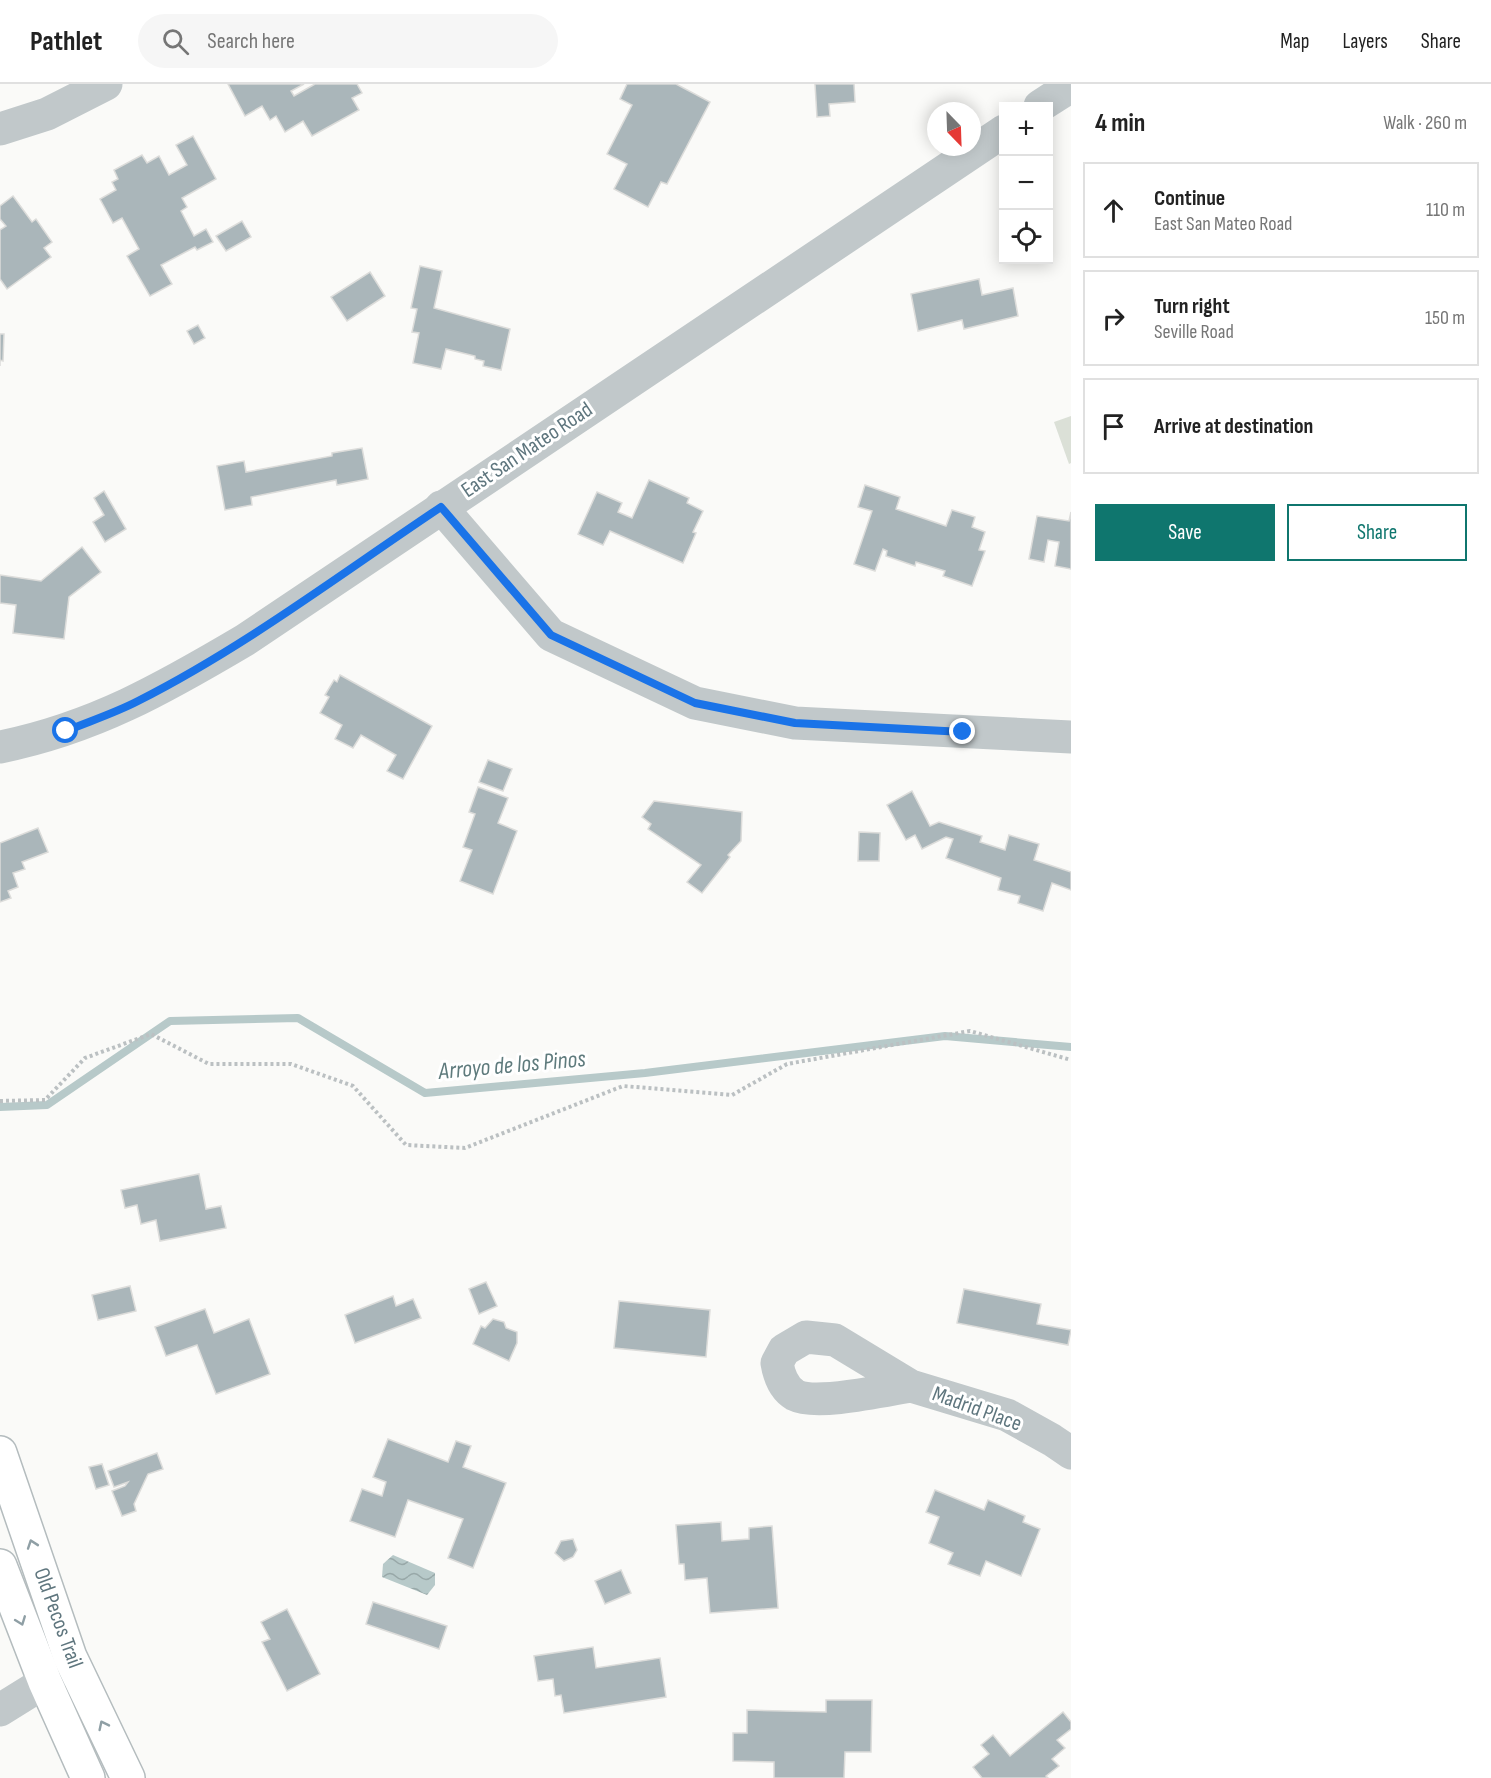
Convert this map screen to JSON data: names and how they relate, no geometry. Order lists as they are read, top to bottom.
{
  "streets": {
    "main road": ["Old Pecos Trail"],
    "street": ["East San Mateo Road", "Madrid Place"]
  },
  "water": ["Arroyo de los Pinos"],
  "north": "bottom right",
  "page": {
    "header": "Pathlet",
    "search": "Search here",
    "nav": ["Map", "Layers", "Share"],
    "heading": ["4 min", "Walk · 260 m"],
    "map_buttons": ["+", "−"],
    "list": [
      ["Continue", "East San Mateo Road", "110 m"],
      ["Turn right", "Seville Road", "150 m"],
      "Arrive at destination"
    ],
    "buttons": ["Save", "Share"]
  }
}
